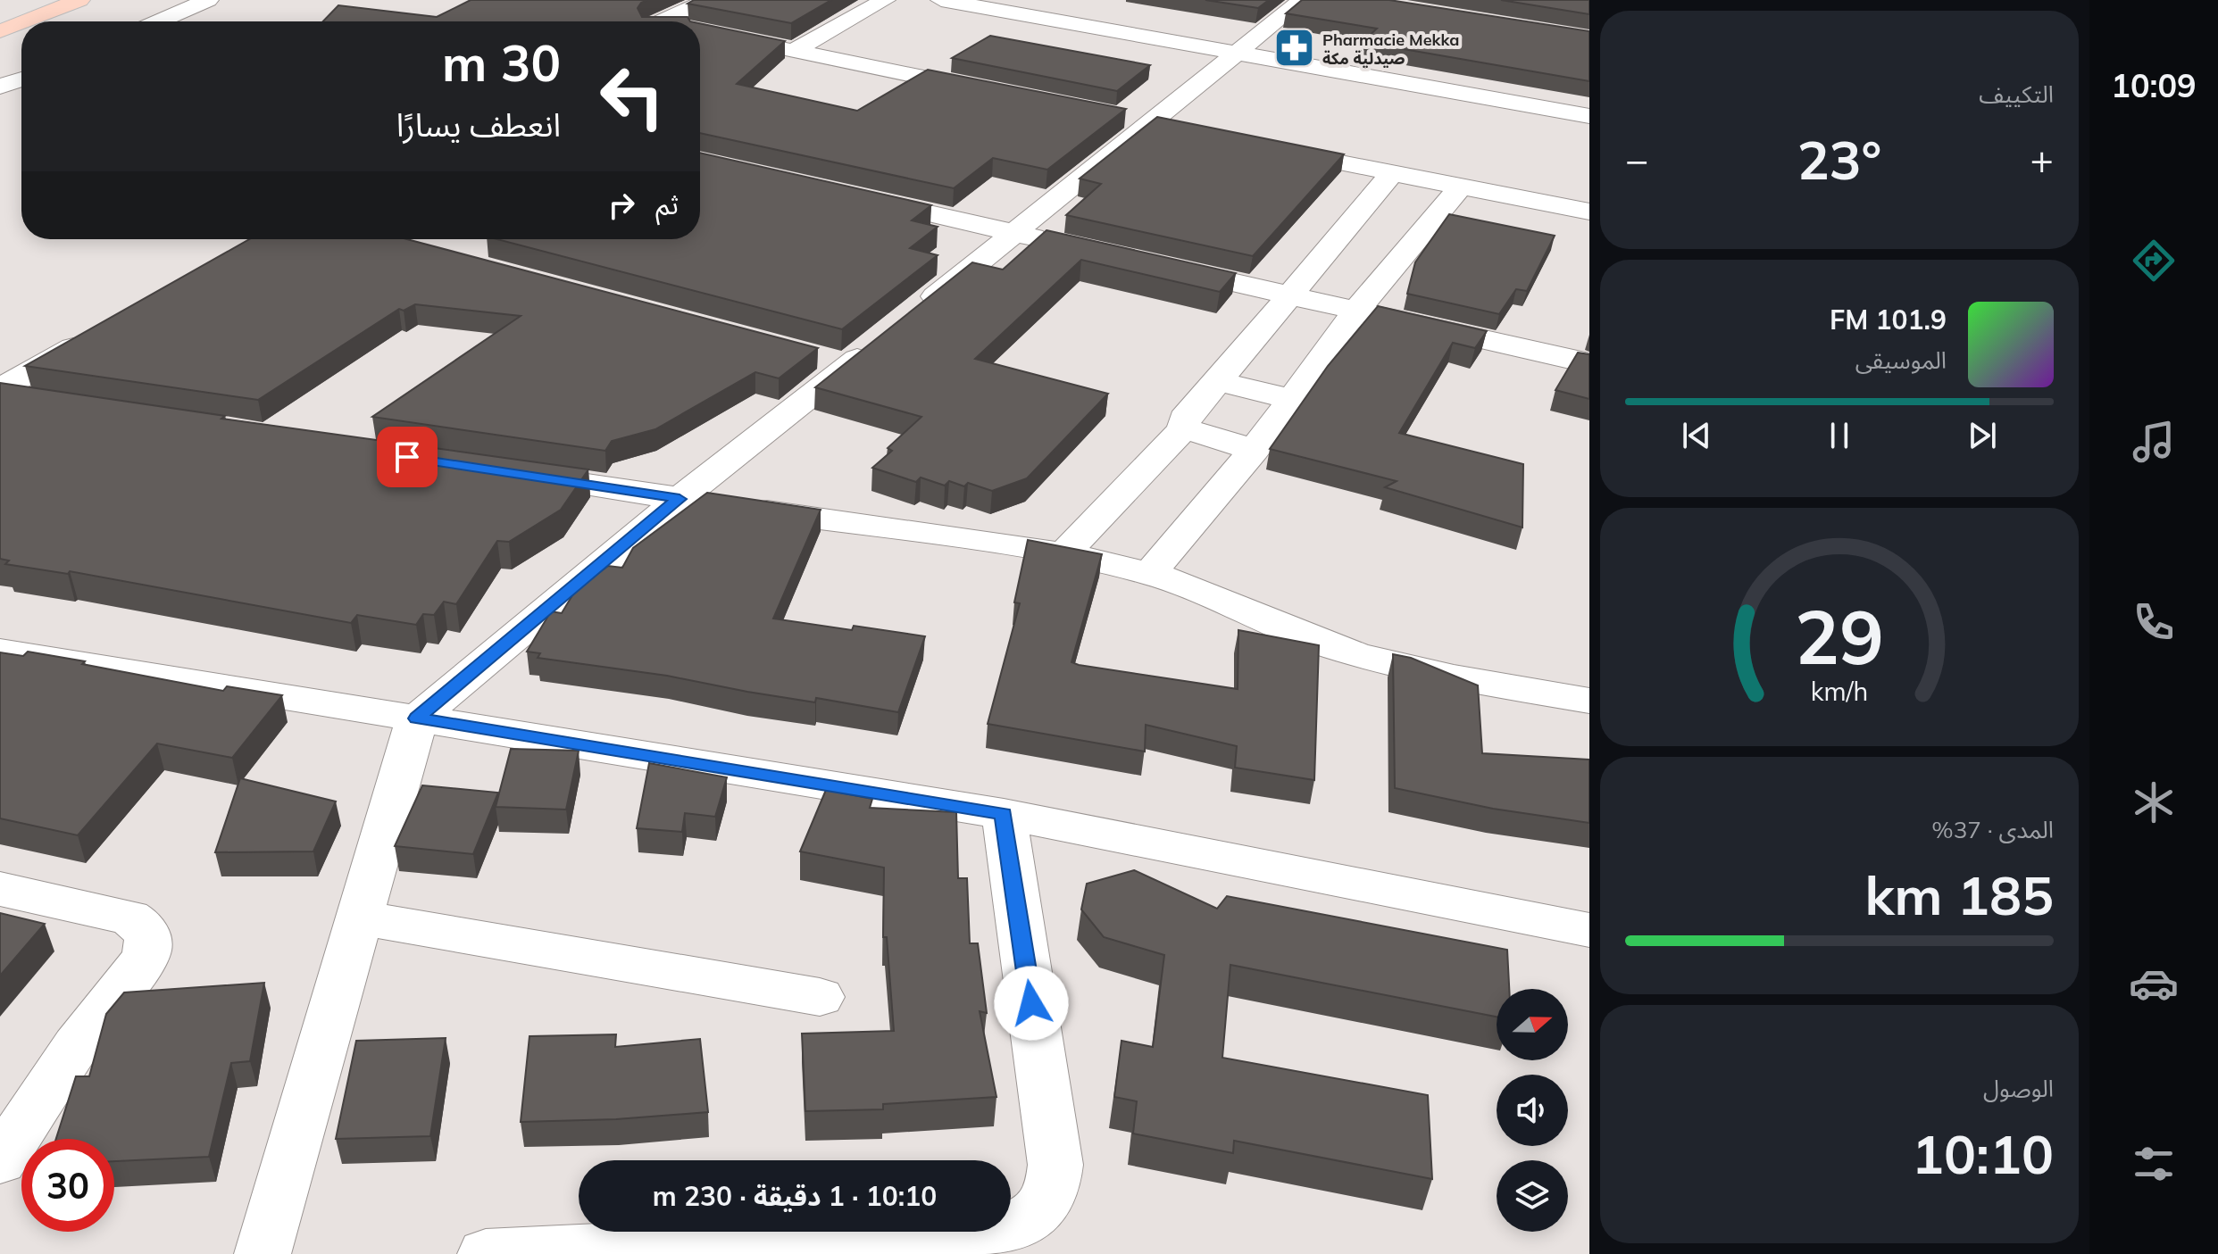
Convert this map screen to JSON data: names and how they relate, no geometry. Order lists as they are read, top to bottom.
{
  "places": {
    "pharmacy": ["Pharmacie Mekka صيدلية مكة"]
  },
  "north": "right",
  "page": {
    "tabs": "10:09",
    "tile": [
      "التكييف",
      ["المدى · 37%", "185 km"],
      ["الوصول", "10:10"]
    ],
    "turn": ["30 m", "انعطف يسارًا"],
    "heat": ["−", "23°", "+"],
    "then": "ثم",
    "song": ["101.9 FM", "الموسيقى"],
    "limit": "30",
    "trip": "10:10 · 1 دقيقة · 230 m",
    "gauge": ["29", "km/h"]
  }
}
